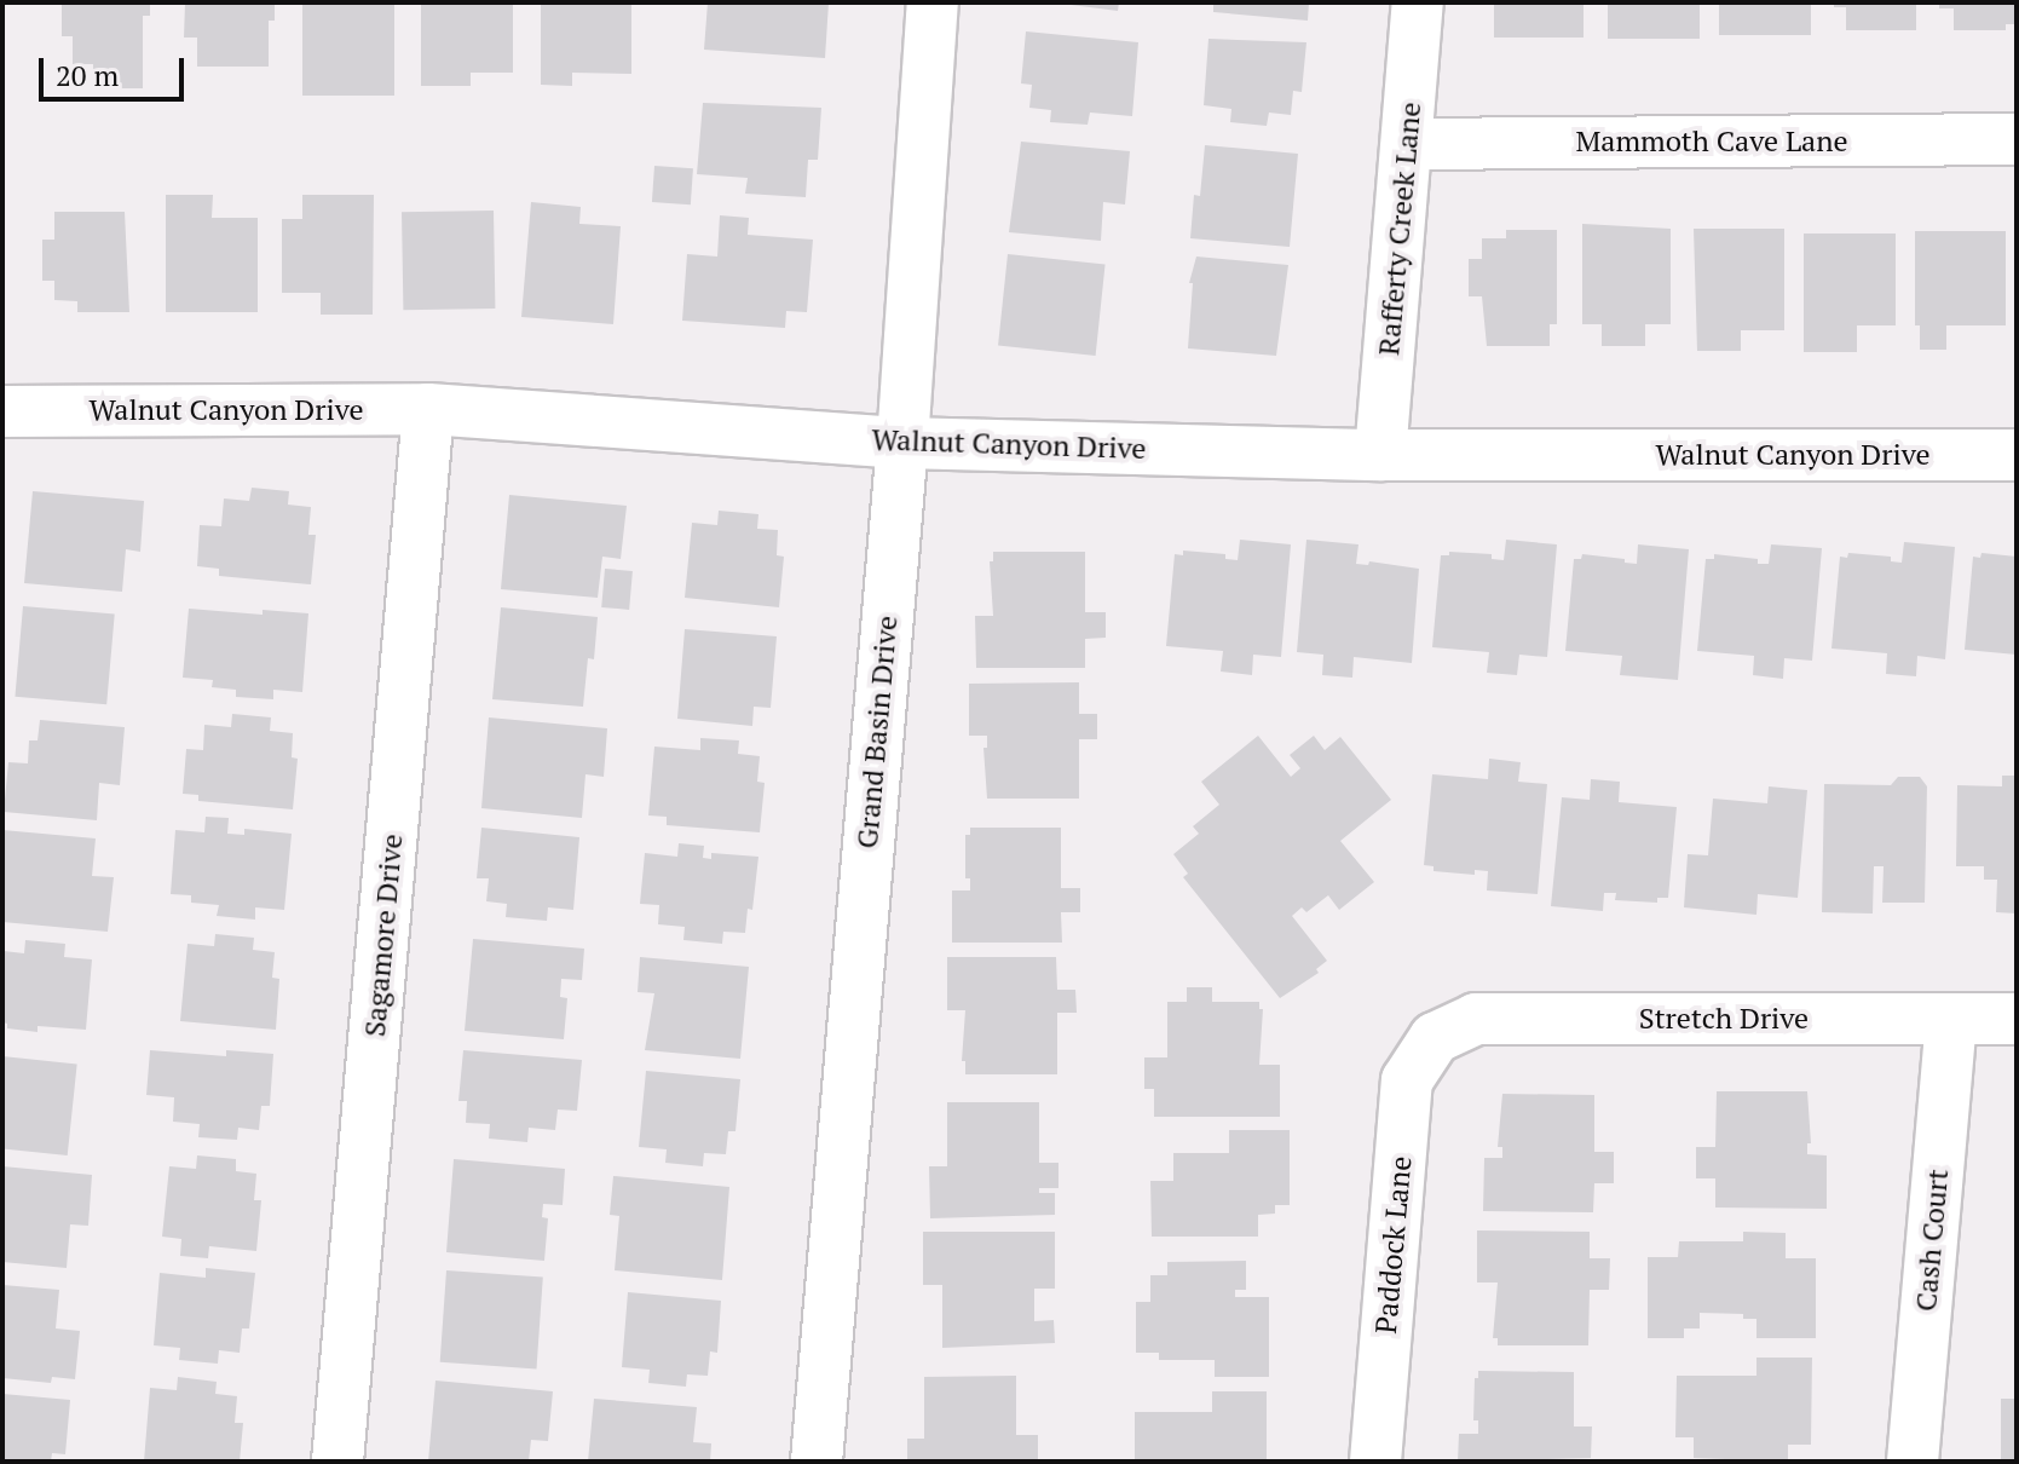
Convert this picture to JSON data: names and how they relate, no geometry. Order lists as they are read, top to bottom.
{
  "streets": {
    "street": [
      "Mammoth Cave Lane",
      "Rafferty Creek Lane",
      "Walnut Canyon Drive",
      "Grand Basin Drive",
      "Sagamore Drive",
      "Stretch Drive",
      "Cash Court",
      "Paddock Lane"
    ]
  },
  "crossings": [
    ["Mammoth Cave Lane", "Rafferty Creek Lane"],
    ["Rafferty Creek Lane", "Walnut Canyon Drive"],
    ["Walnut Canyon Drive", "Grand Basin Drive"],
    ["Walnut Canyon Drive", "Sagamore Drive"],
    ["Stretch Drive", "Cash Court"],
    ["Stretch Drive", "Paddock Lane"]
  ],
  "scale_bar": "20 m"
}
